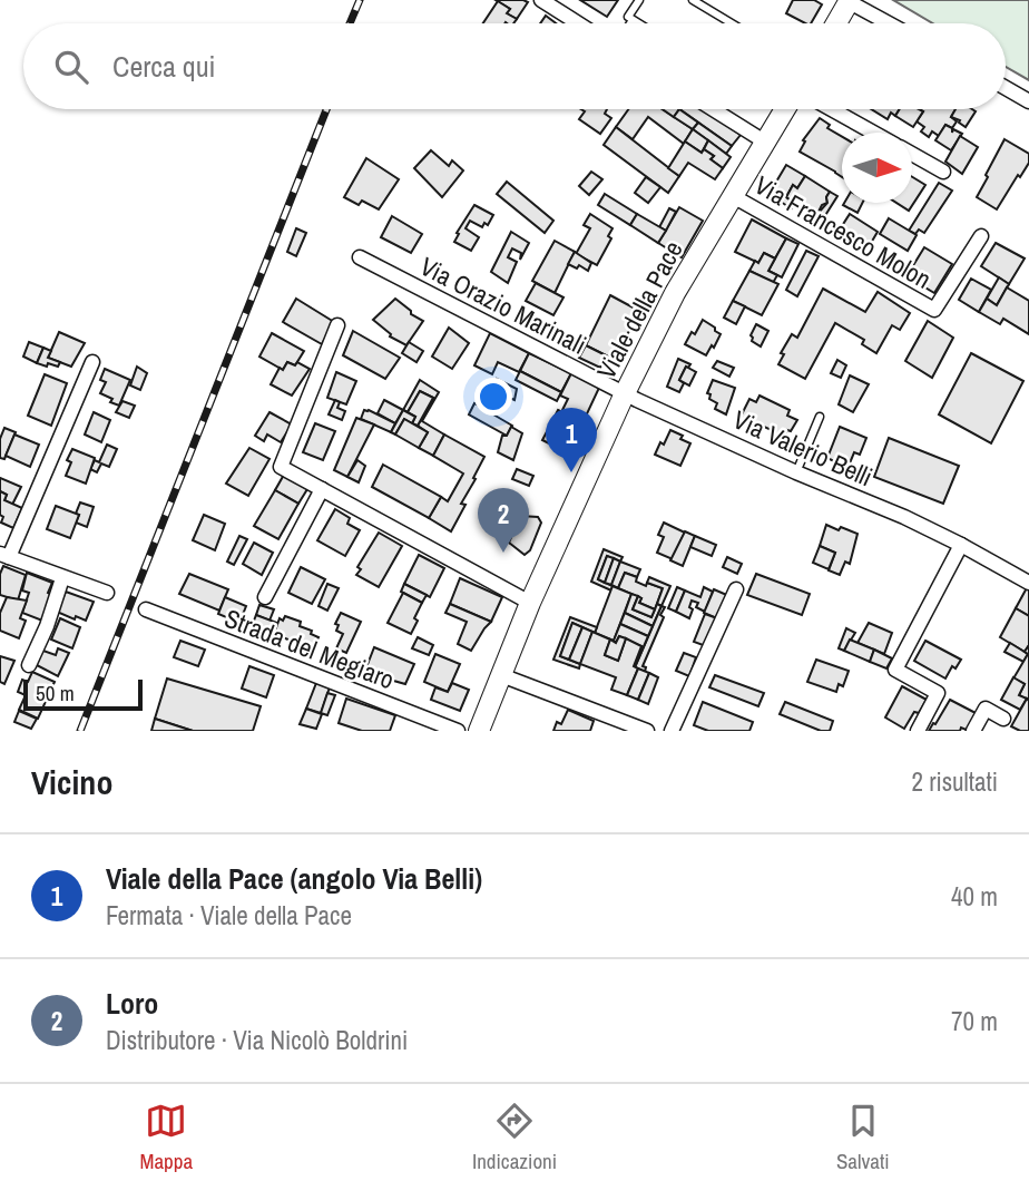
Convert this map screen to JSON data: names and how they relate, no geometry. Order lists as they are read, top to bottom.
{
  "streets": {
    "main road": ["Viale della Pace"],
    "street": [
      "Via Francesco Molon",
      "Via Orazio Marinali",
      "Via Valerio Belli",
      "Strada del Megiaro"
    ]
  },
  "crossings": [
    ["Via Francesco Molon", "Viale della Pace"],
    ["Via Orazio Marinali", "Viale della Pace"],
    ["Via Orazio Marinali", "Via Valerio Belli"],
    ["Viale della Pace", "Via Valerio Belli"]
  ],
  "scale_bar": "50 m",
  "north": "right",
  "page": {
    "search": "Cerca qui",
    "pins": ["1", "2"],
    "scale": "50 m",
    "heading": ["Vicino", "2 risultati"],
    "list": [
      {
        "mark": "1",
        "name": "Viale della Pace (angolo Via Belli)",
        "note": "Fermata · Viale della Pace",
        "value": "40 m"
      },
      {
        "mark": "2",
        "name": "Loro",
        "note": "Distributore · Via Nicolò Boldrini",
        "value": "70 m"
      }
    ],
    "nav": ["Mappa", "Indicazioni", "Salvati"]
  }
}
